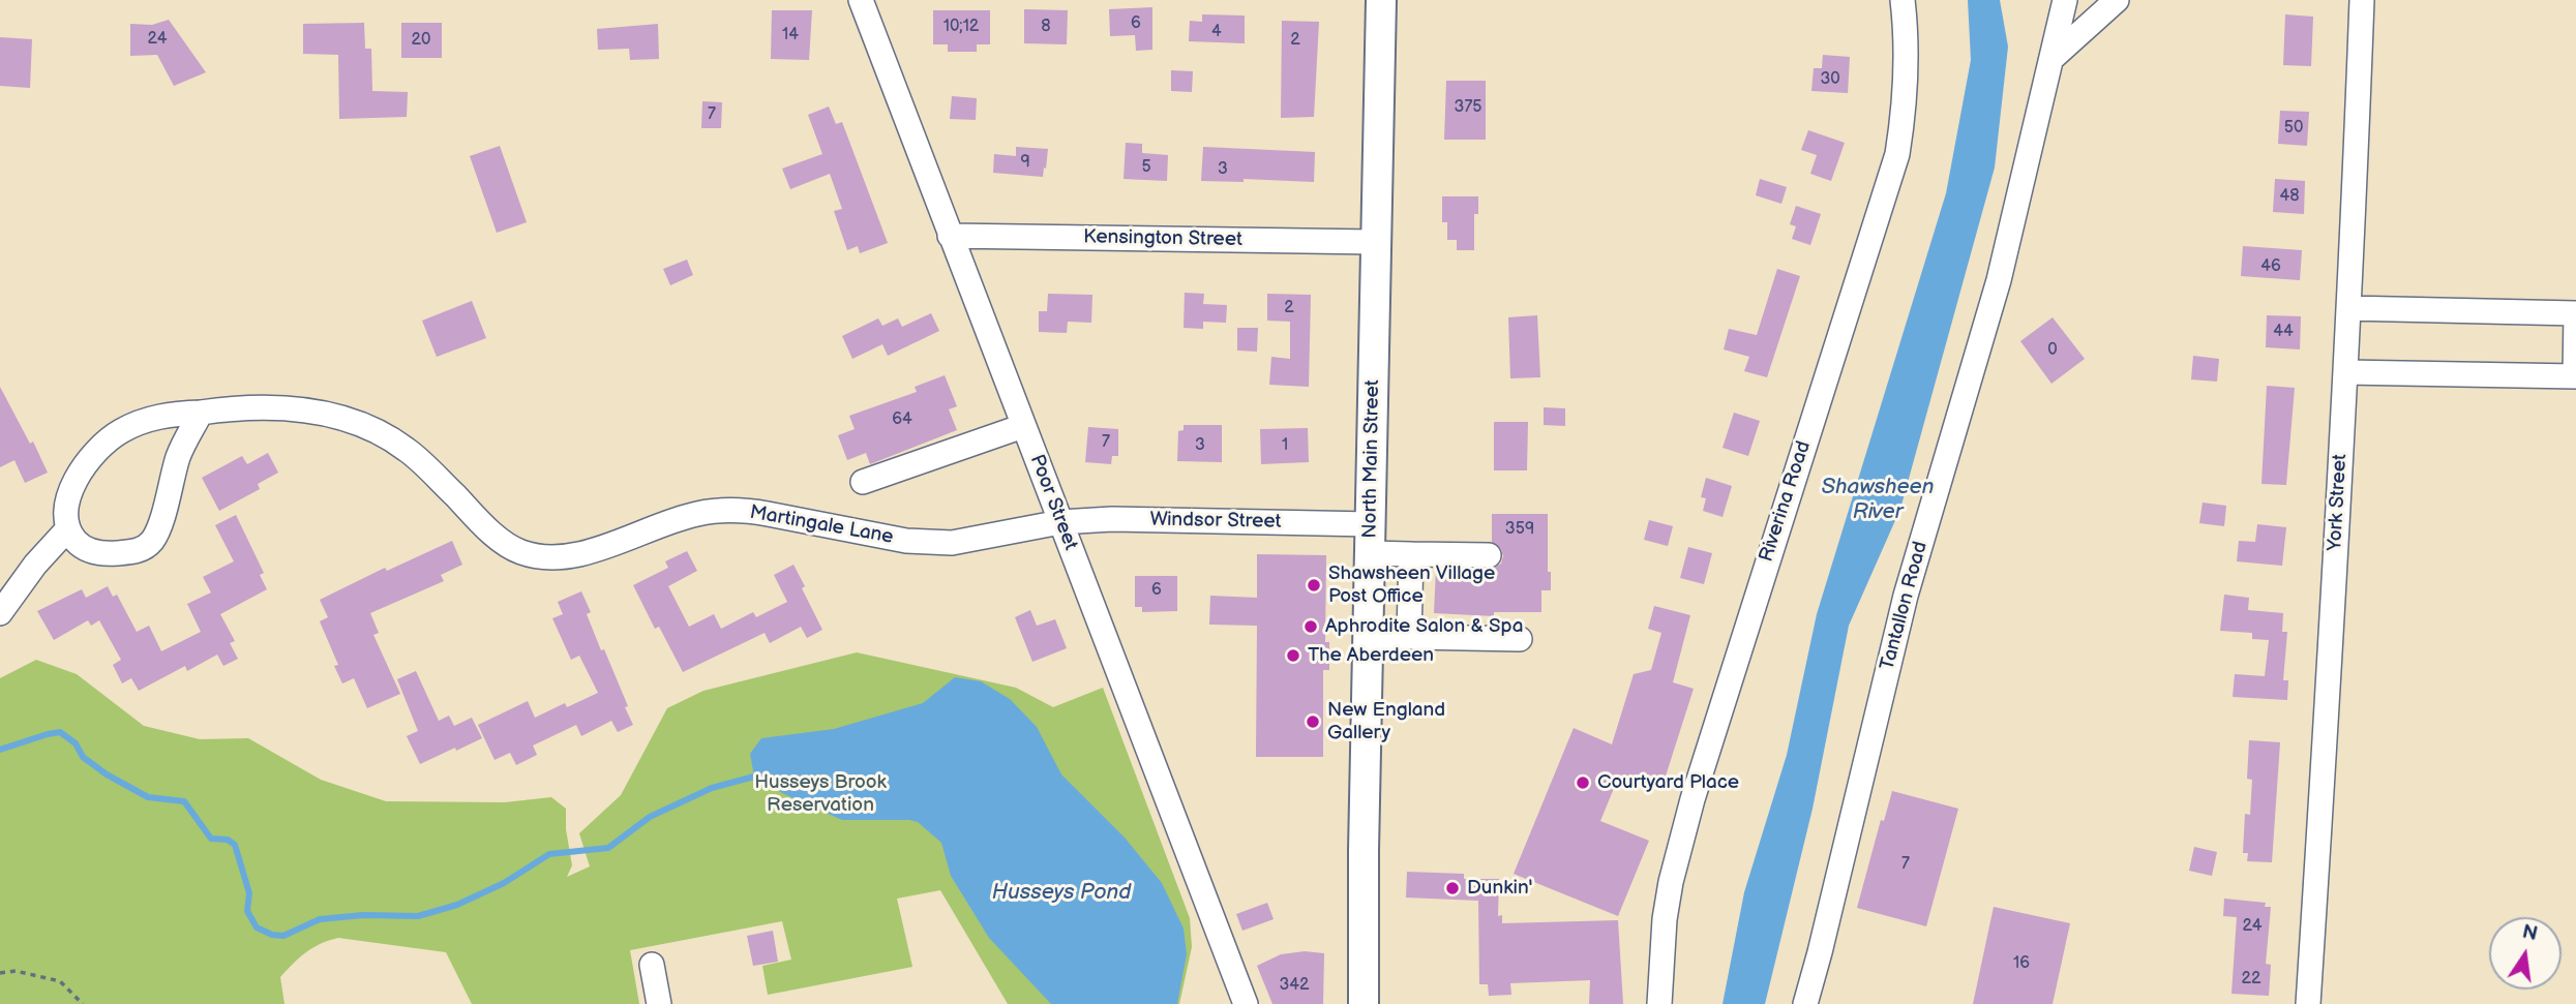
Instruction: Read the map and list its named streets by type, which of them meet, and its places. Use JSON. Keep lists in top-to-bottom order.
{
  "streets": {
    "main road": ["North Main Street"],
    "street": [
      "Kensington Street",
      "Riverina Road",
      "Poor Street",
      "York Street",
      "Windsor Street",
      "Martingale Lane",
      "Tantallon Road"
    ]
  },
  "crossings": [
    ["Kensington Street", "North Main Street"],
    ["Kensington Street", "Poor Street"],
    ["North Main Street", "Windsor Street"],
    ["Poor Street", "Windsor Street"],
    ["Poor Street", "Martingale Lane"],
    ["Windsor Street", "Martingale Lane"]
  ],
  "water": ["Shawsheen River", "Husseys Pond"],
  "parks": ["Husseys Brook Reservation"],
  "places": [
    "Shawsheen Village Post Office",
    "Aphrodite Salon & Spa",
    "The Aberdeen",
    "New England Gallery",
    "Courtyard Place",
    "Dunkin'"
  ],
  "house_numbers": [
    "6",
    "10;12",
    "8",
    "4",
    "14",
    "24",
    "20",
    "2",
    "30",
    "375",
    "7",
    "50",
    "9",
    "5",
    "3",
    "48",
    "46",
    "2",
    "44",
    "0",
    "64",
    "7",
    "3",
    "1",
    "359",
    "6",
    "7",
    "24",
    "16",
    "22",
    "342"
  ],
  "north": "top"
}
